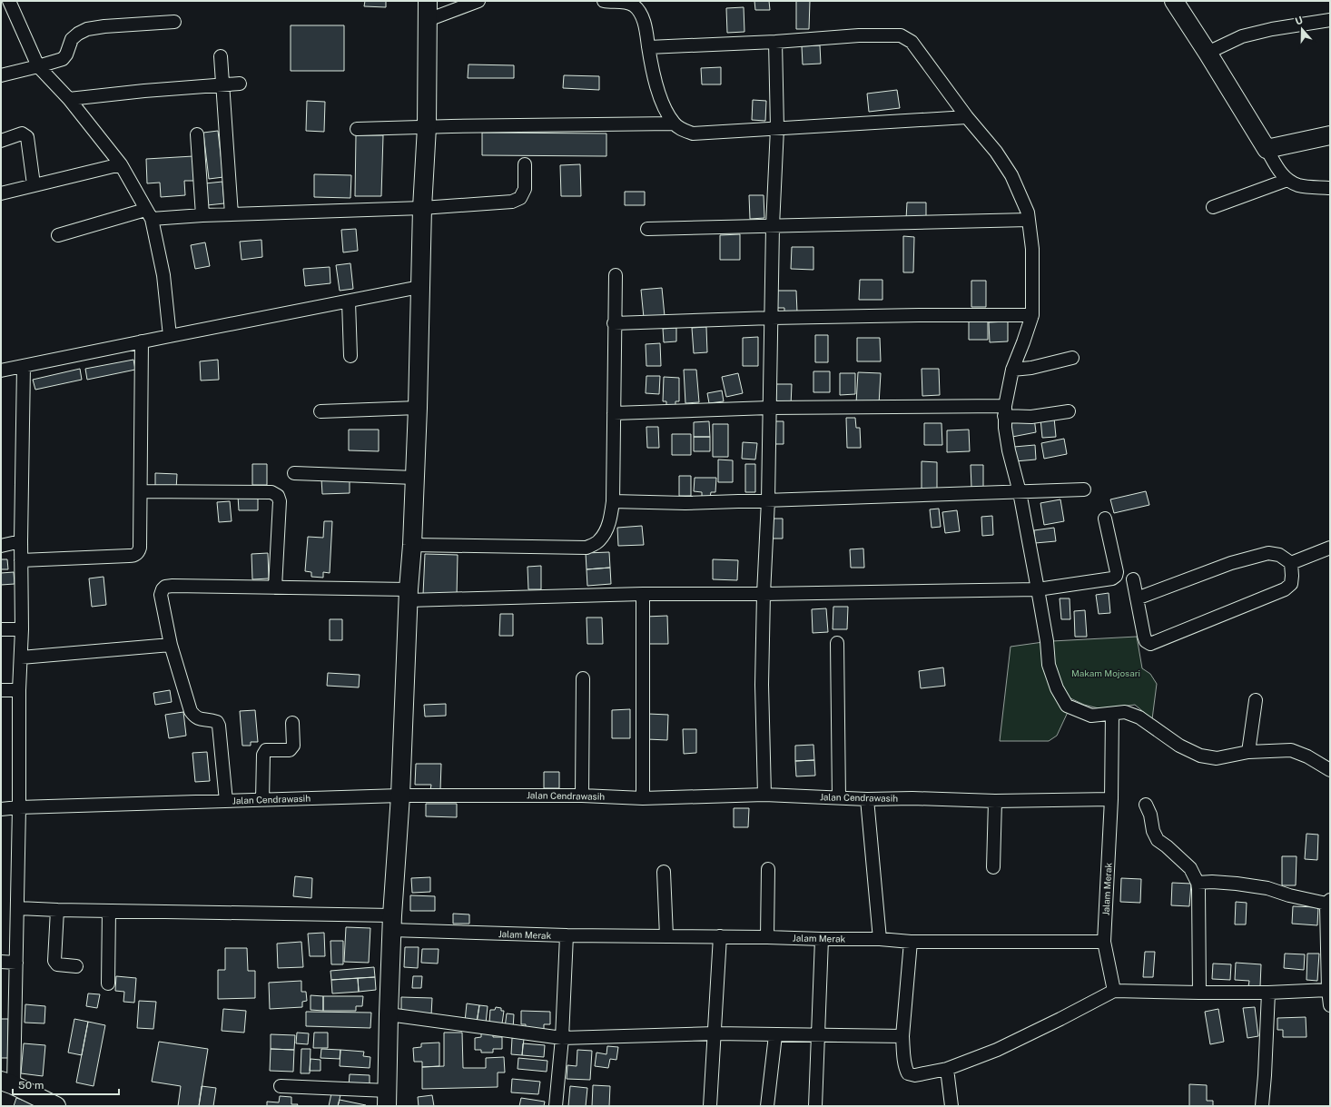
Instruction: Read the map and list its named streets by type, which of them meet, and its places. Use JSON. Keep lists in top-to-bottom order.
{
  "streets": {
    "street": ["Jalan Cendrawasih", "Jalam Merak"]
  },
  "crossings": [
    ["Jalan Cendrawasih", "Jalam Merak"]
  ],
  "parks": ["Makam Mojosari"],
  "scale_bar": "50 m",
  "north": "top"
}
